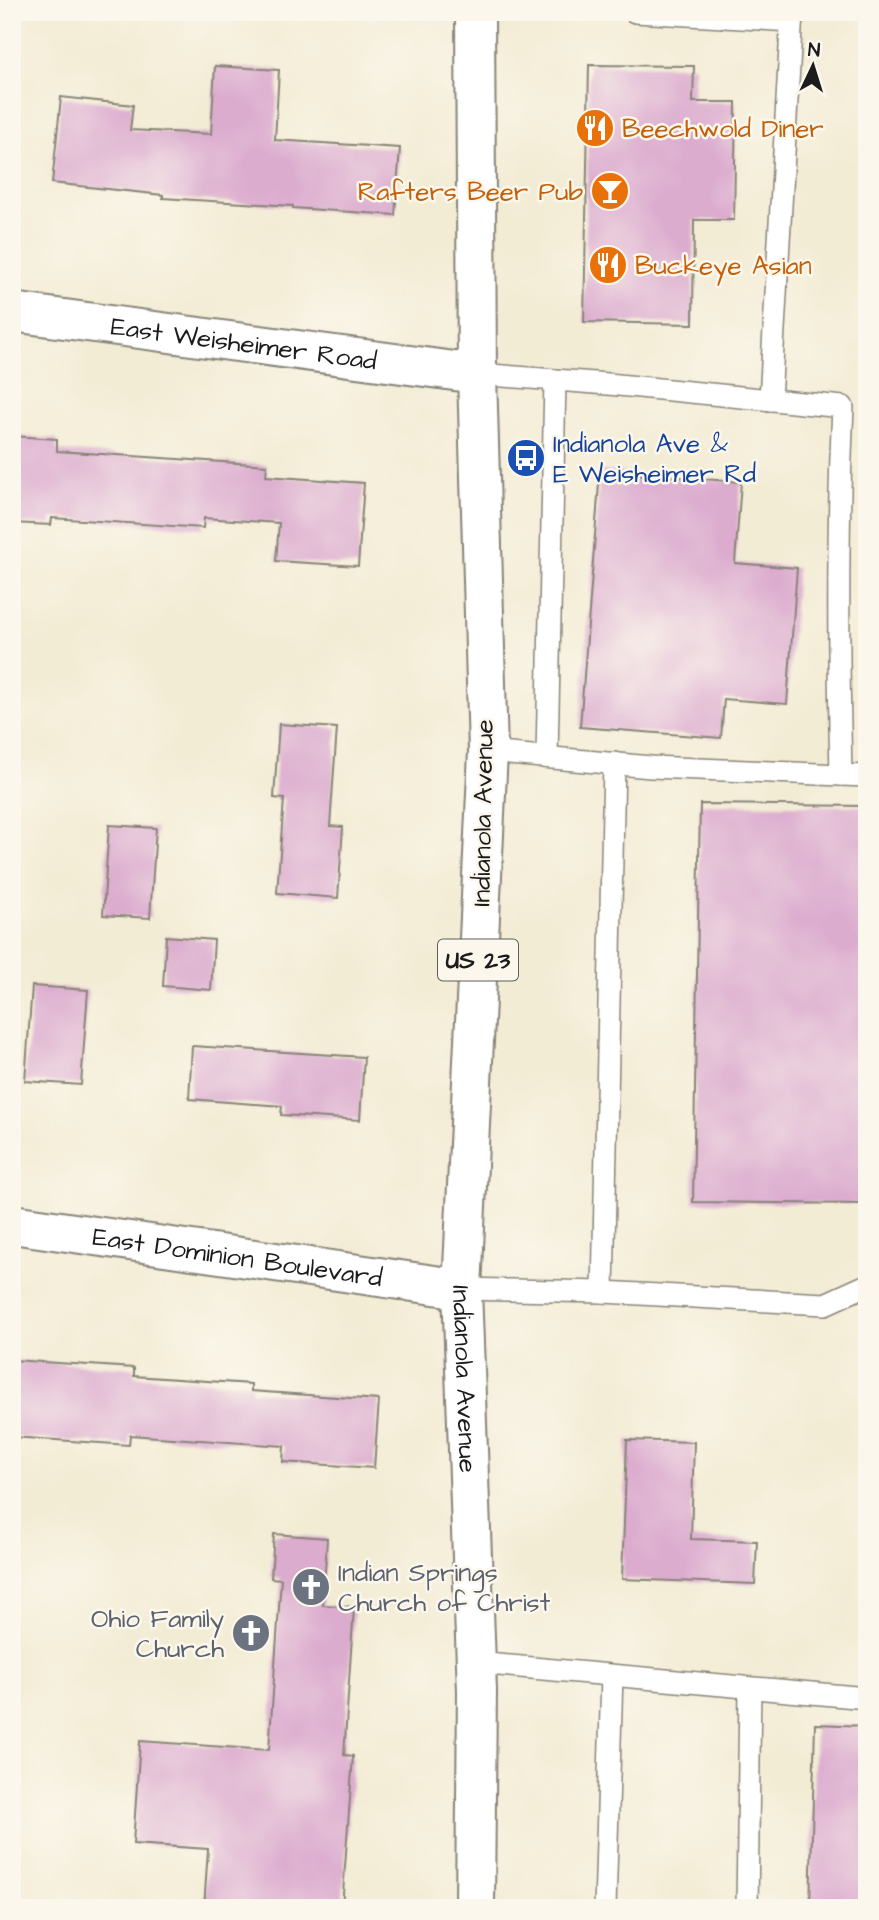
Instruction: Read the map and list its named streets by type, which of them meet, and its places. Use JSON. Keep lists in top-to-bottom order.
{
  "streets": {
    "main road": [
      "East Weisheimer Road",
      "Indianola Avenue",
      "US 23",
      "East Dominion Boulevard"
    ]
  },
  "crossings": [
    ["East Weisheimer Road", "Indianola Avenue"],
    ["Indianola Avenue", "East Dominion Boulevard"]
  ],
  "places": {
    "restaurant": ["Beechwold Diner", "Buckeye Asian"],
    "bar": ["Rafters Beer Pub"],
    "bus stop": ["Indianola Ave & E Weisheimer Rd"],
    "church": ["Indian Springs Church of Christ", "Ohio Family Church"]
  },
  "north": "top"
}
